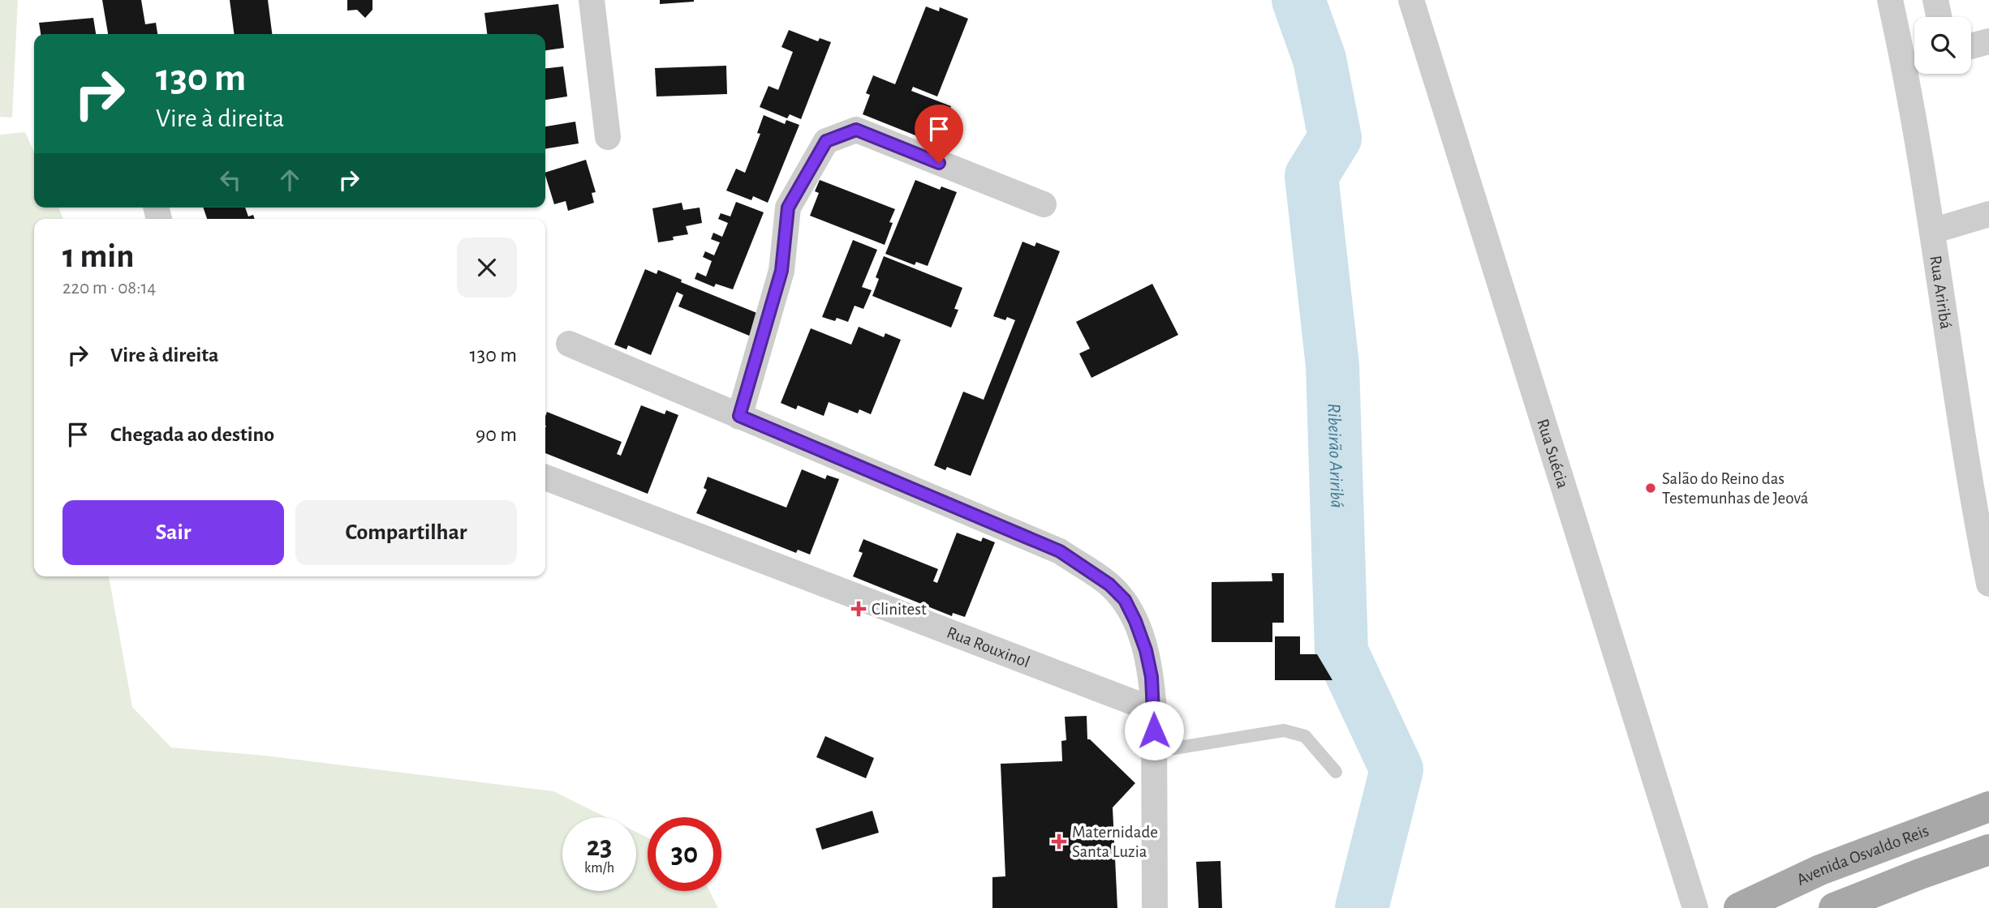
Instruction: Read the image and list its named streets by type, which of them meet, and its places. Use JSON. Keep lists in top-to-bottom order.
{
  "streets": {
    "main road": ["Avenida Osvaldo Reis"],
    "street": ["Rua Ariribá", "Rua Suécia", "Rua Rouxinol"]
  },
  "water": ["Ribeirão Ariribá"],
  "places": {
    "other": ["Salão do Reino das Testemunhas de Jeová"],
    "health": ["Clinitest", "Maternidade Santa Luzia"]
  },
  "page": {
    "turn": ["130 m", "Vire à direita"],
    "heading": ["1 min", "220 m · 08:14"],
    "list": [
      {
        "name": "Vire à direita",
        "value": "130 m"
      },
      {
        "name": "Chegada ao destino",
        "value": "90 m"
      }
    ],
    "buttons": ["Sair", "Compartilhar"],
    "speed": "23 km/h",
    "limit": "30"
  }
}
